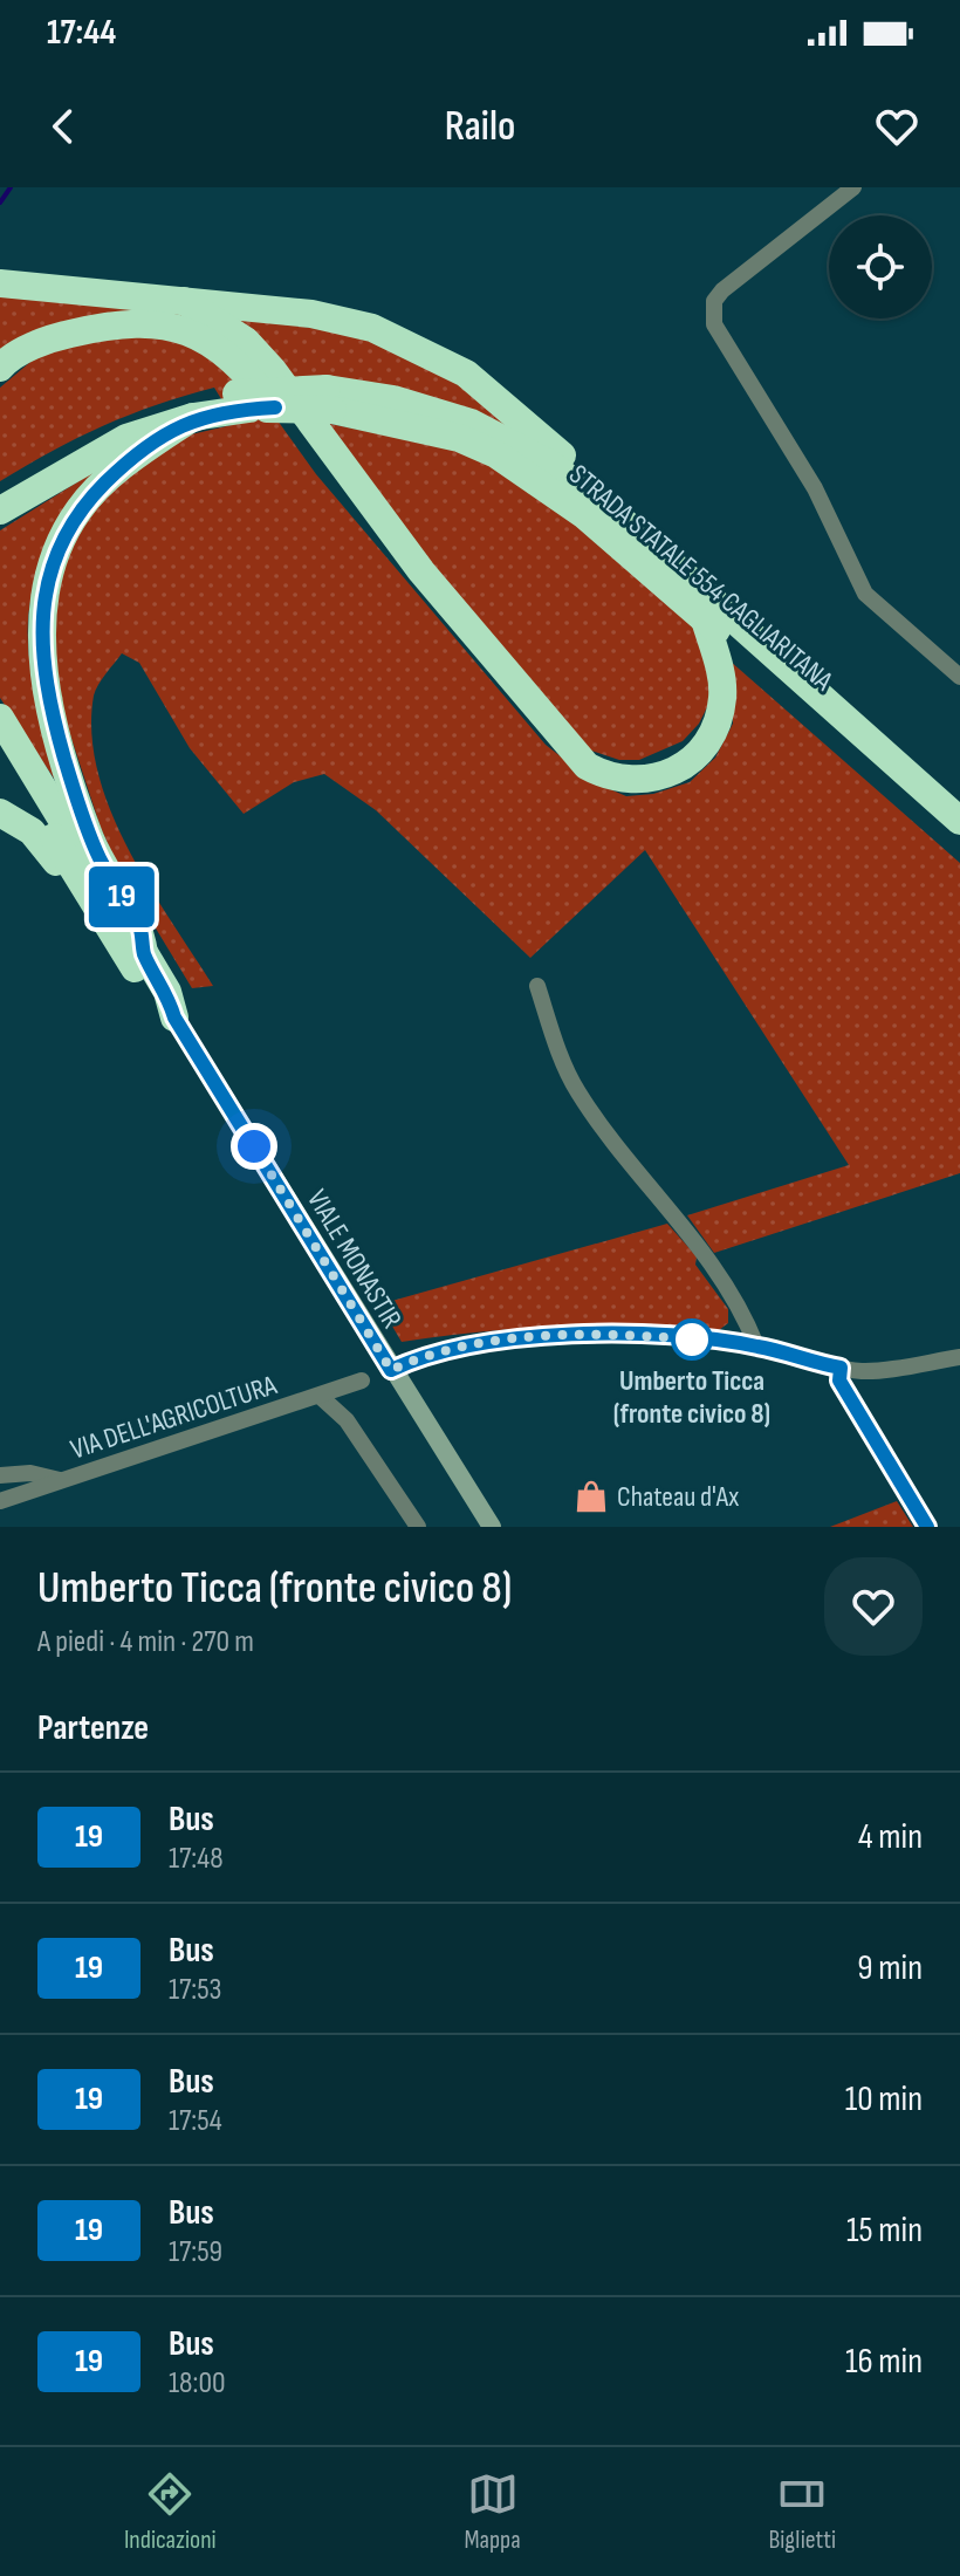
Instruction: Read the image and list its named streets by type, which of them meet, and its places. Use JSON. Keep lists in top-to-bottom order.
{
  "streets": {
    "highway": ["STRADA STATALE 554 CAGLIARITANA"],
    "main road": ["VIALE MONASTIR"],
    "street": ["VIA DELL'AGRICOLTURA"]
  },
  "places": {
    "other": ["Umberto Ticca (fronte civico 8)"],
    "shop": ["Chateau d'Ax"]
  },
  "lines": ["bus line 19"],
  "page": {
    "status": "17:44",
    "header": "Railo",
    "on_map": "19",
    "heading": [
      ["Umberto Ticca (fronte civico 8)", "A piedi · 4 min · 270 m"],
      "Partenze"
    ],
    "list": [
      {
        "mark": "19",
        "name": "Bus",
        "note": "17:48",
        "value": "4 min"
      },
      {
        "mark": "19",
        "name": "Bus",
        "note": "17:53",
        "value": "9 min"
      },
      {
        "mark": "19",
        "name": "Bus",
        "note": "17:54",
        "value": "10 min"
      },
      {
        "mark": "19",
        "name": "Bus",
        "note": "17:59",
        "value": "15 min"
      },
      {
        "mark": "19",
        "name": "Bus",
        "note": "18:00",
        "value": "16 min"
      }
    ],
    "tabs": ["Indicazioni", "Mappa", "Biglietti"]
  }
}
